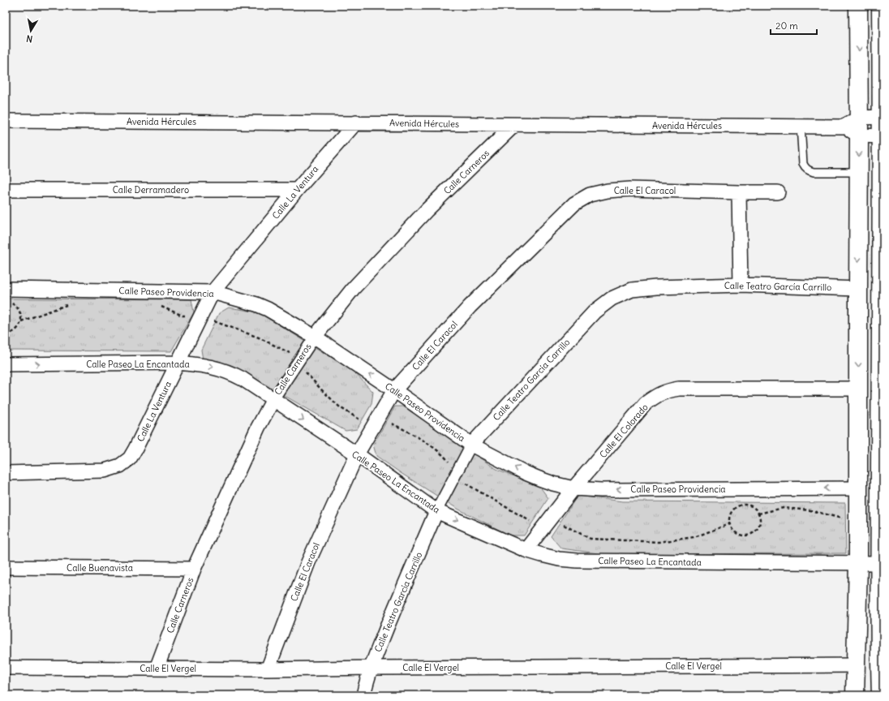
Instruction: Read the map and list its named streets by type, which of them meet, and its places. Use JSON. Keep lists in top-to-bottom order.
{
  "streets": {
    "street": [
      "Avenida Hércules",
      "Calle Carneros",
      "Calle Derramadero",
      "Calle El Caracol",
      "Calle La Ventura",
      "Calle Teatro García Carrillo",
      "Calle Paseo Providencia",
      "Calle Paseo La Encantada",
      "Calle El Colorado",
      "Calle Buenavista",
      "Calle El Vergel"
    ]
  },
  "crossings": [
    ["Avenida Hércules", "Calle Carneros"],
    ["Avenida Hércules", "Calle La Ventura"],
    ["Calle Carneros", "Calle Paseo Providencia"],
    ["Calle Carneros", "Calle Paseo La Encantada"],
    ["Calle Carneros", "Calle Buenavista"],
    ["Calle Carneros", "Calle El Vergel"],
    ["Calle Derramadero", "Calle La Ventura"],
    ["Calle El Caracol", "Calle Paseo Providencia"],
    ["Calle El Caracol", "Calle Paseo La Encantada"],
    ["Calle El Caracol", "Calle El Vergel"],
    ["Calle La Ventura", "Calle Paseo Providencia"],
    ["Calle La Ventura", "Calle Paseo La Encantada"],
    ["Calle Teatro García Carrillo", "Calle Paseo Providencia"],
    ["Calle Teatro García Carrillo", "Calle Paseo La Encantada"],
    ["Calle Teatro García Carrillo", "Calle El Vergel"],
    ["Calle Paseo Providencia", "Calle El Colorado"],
    ["Calle Paseo La Encantada", "Calle El Colorado"]
  ],
  "one_way": ["Calle Paseo Providencia", "Calle Paseo La Encantada"],
  "scale_bar": "20 m",
  "north": "bottom"
}
